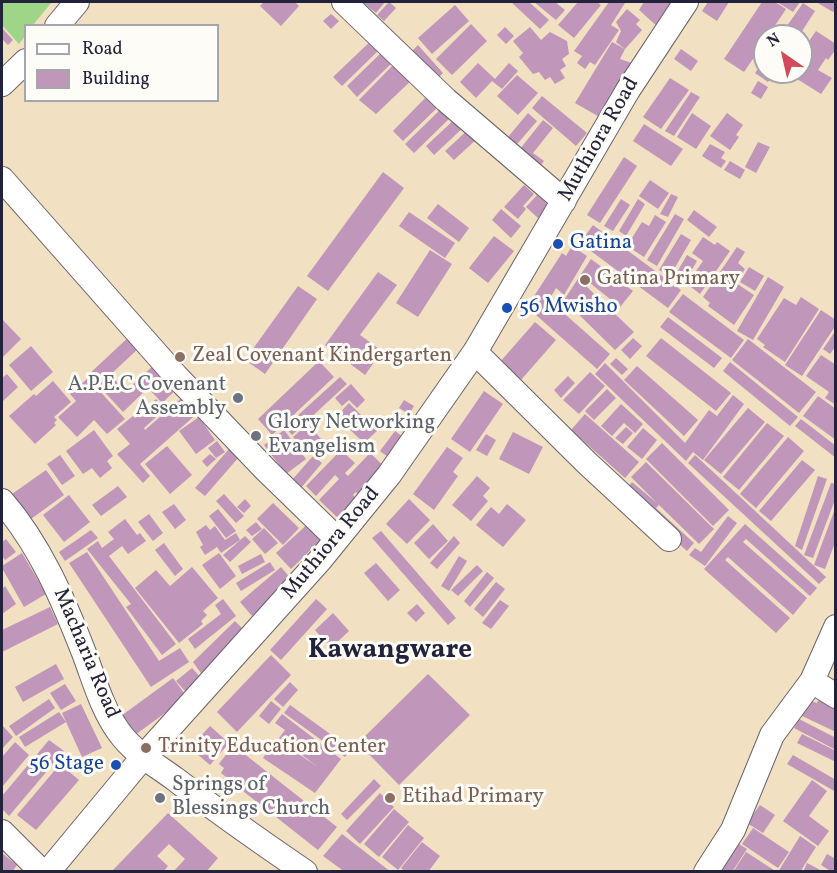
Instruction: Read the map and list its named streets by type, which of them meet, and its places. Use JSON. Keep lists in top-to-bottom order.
{
  "streets": {
    "street": ["Muthiora Road", "Macharia Road"]
  },
  "crossings": [
    ["Muthiora Road", "Macharia Road"]
  ],
  "districts": ["Kawangware"],
  "places": [
    "Gatina",
    "Gatina Primary",
    "56 Mwisho",
    "Zeal Covenant Kindergarten",
    "A.P.E.C Covenant Assembly",
    "Glory Networking Evangelism",
    "Trinity Education Center",
    "56 Stage",
    "Springs of Blessings Church",
    "Etihad Primary"
  ],
  "legend": ["Road", "Building"],
  "north": "top left"
}
